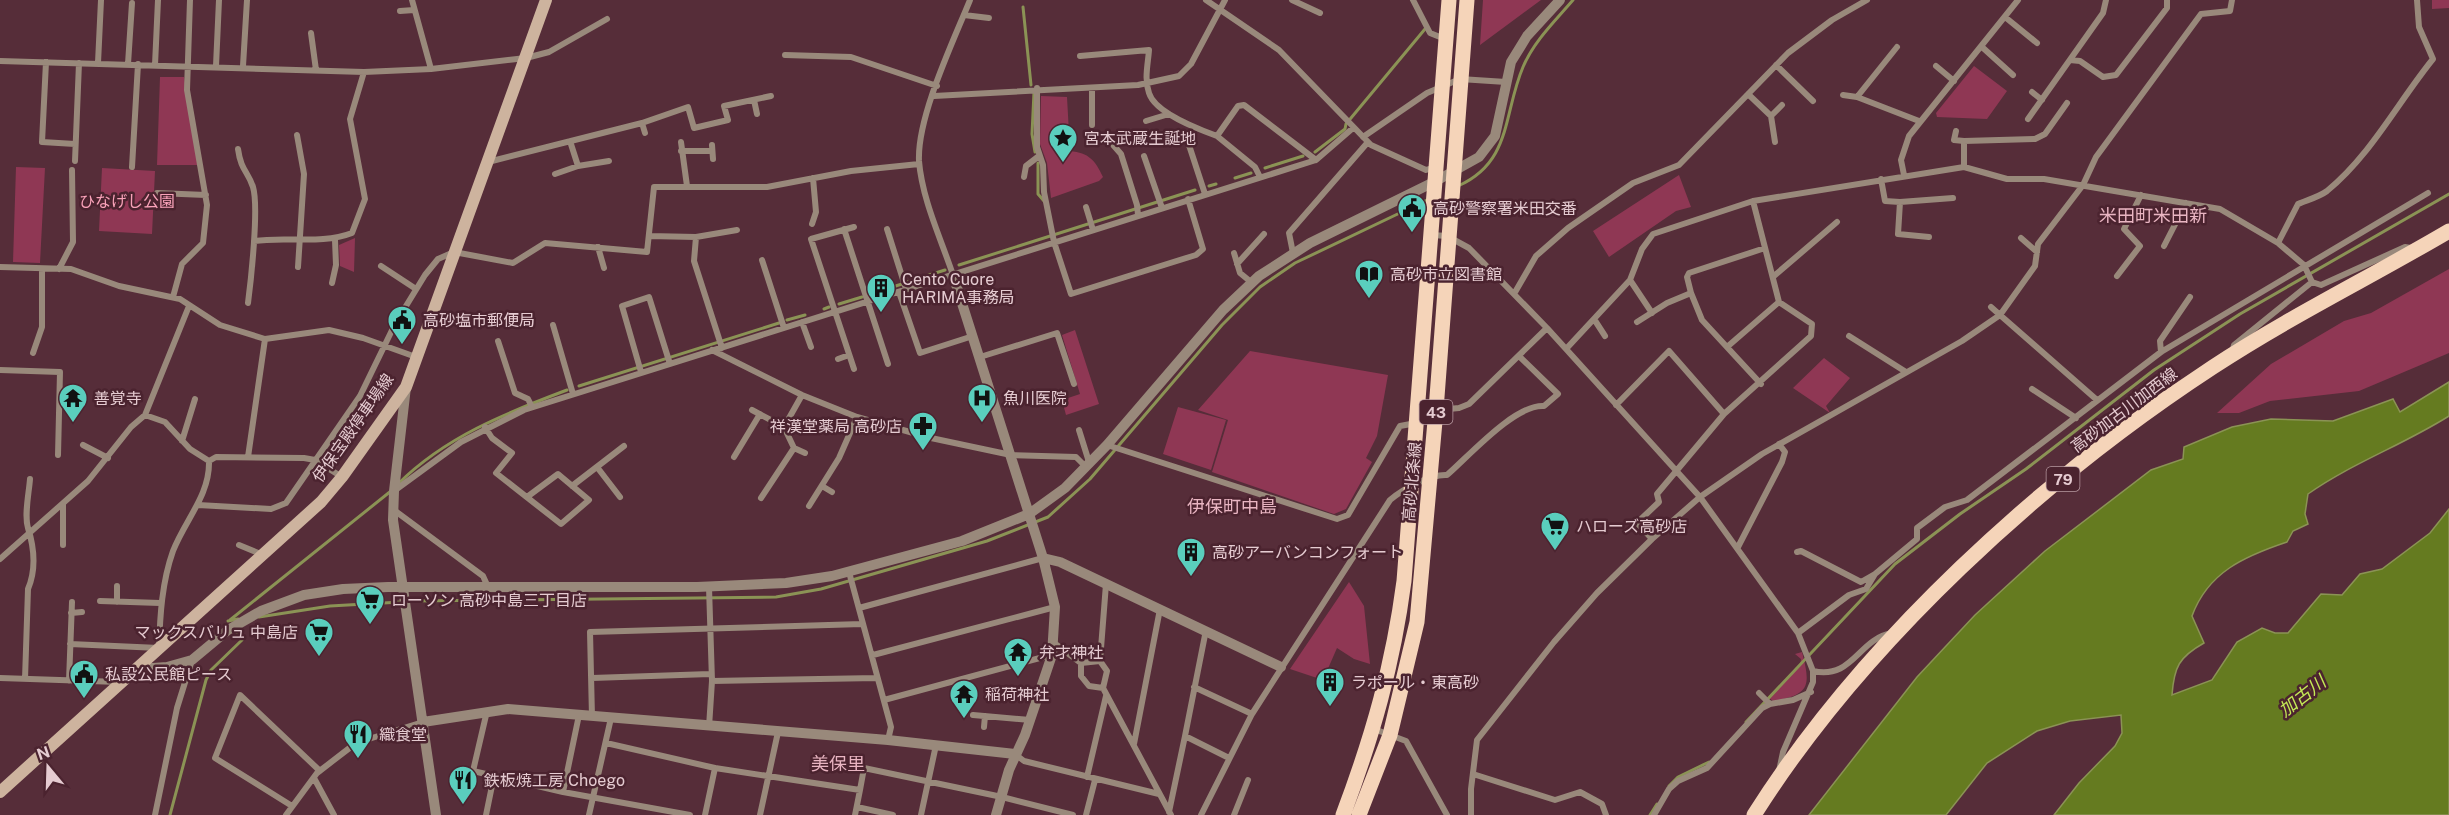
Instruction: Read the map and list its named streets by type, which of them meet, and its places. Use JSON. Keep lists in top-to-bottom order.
{
  "streets": {
    "main road": [
      "高砂加古川加西線",
      "43",
      "伊保宝殿停車場線",
      "79",
      "高砂北条線"
    ]
  },
  "districts": ["米田町米田新", "伊保町中島", "美保里"],
  "water": ["加古川"],
  "parks": ["ひなげし公園"],
  "places": {
    "place": ["宮本武蔵生誕地"],
    "public building": ["高砂警察署米田交番", "高砂塩市郵便局", "私設公民館ピース"],
    "library": ["高砂市立図書館"],
    "building": ["Cento Cuore HARIMA事務局", "高砂アーバンコンフォート", "ラポール・東高砂"],
    "temple": ["善覚寺", "弁才神社", "稲荷神社"],
    "hospital": ["魚川医院"],
    "pharmacy": ["祥漢堂薬局 高砂店"],
    "supermarket": ["ハローズ高砂店", "ローソン 高砂中島三丁目店", "マックスバリュ 中島店"],
    "restaurant": ["織食堂", "鉄板焼工房 Choego"]
  },
  "north": "top"
}
